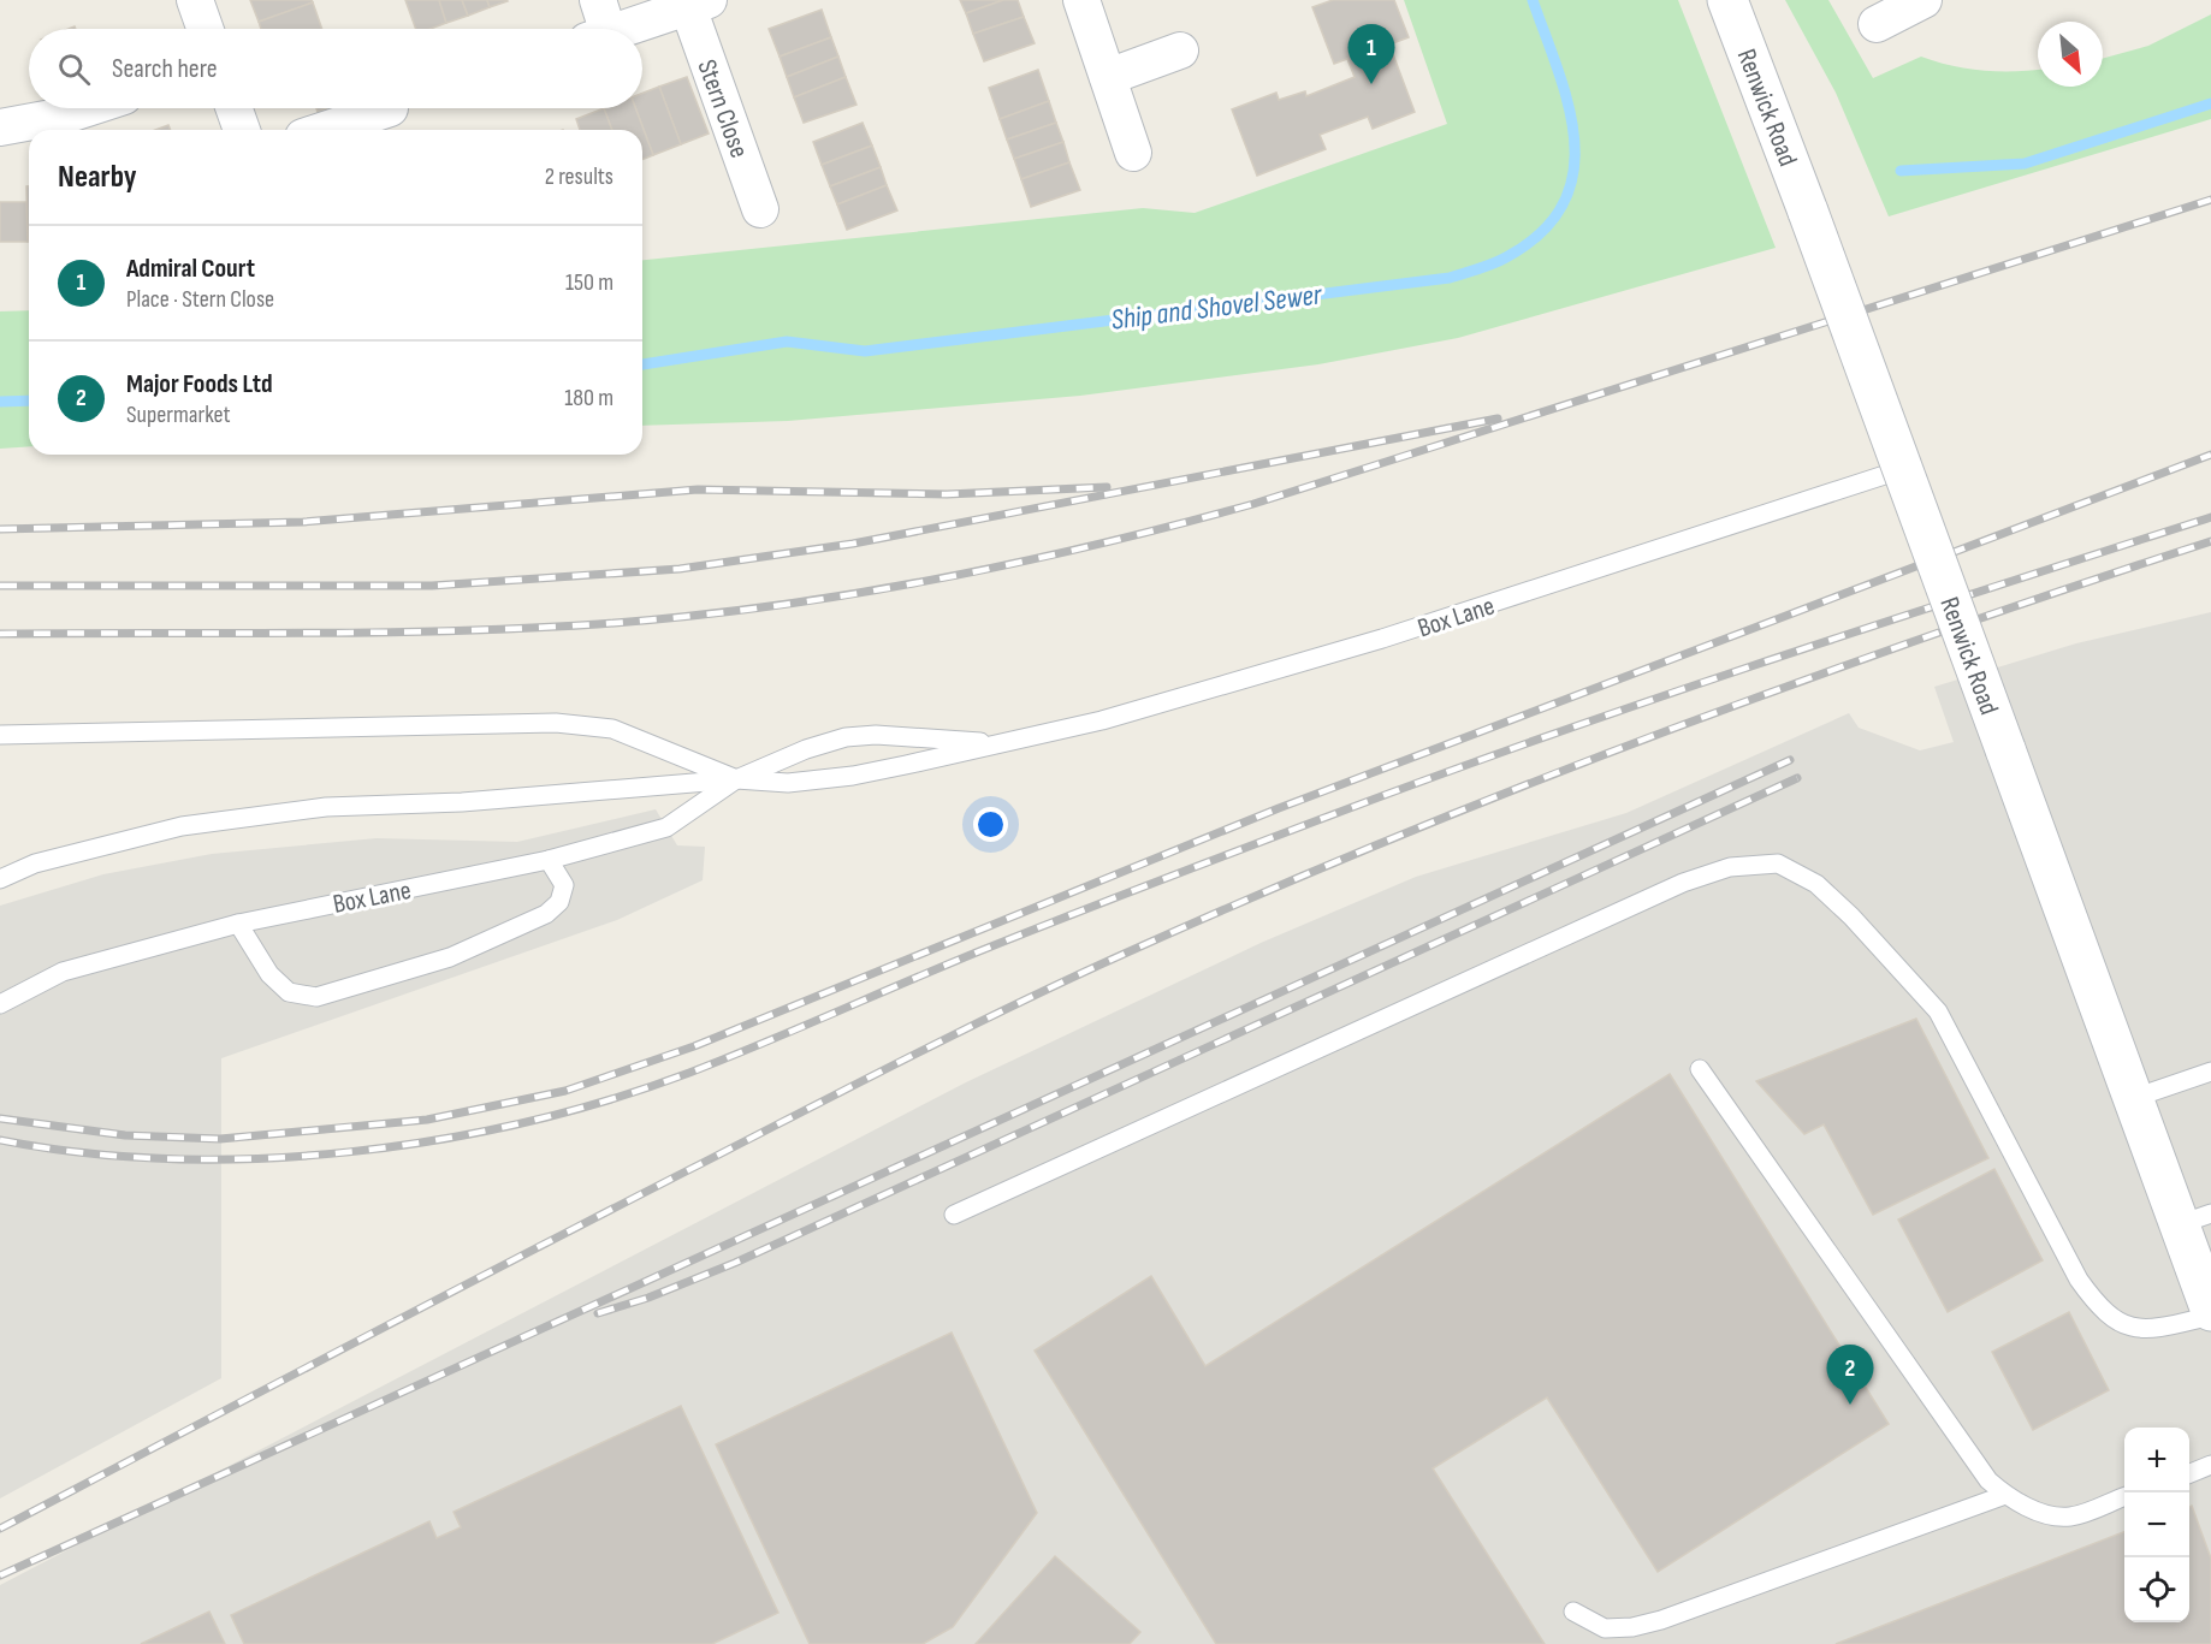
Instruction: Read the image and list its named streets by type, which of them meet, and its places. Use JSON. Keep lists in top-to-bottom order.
{
  "streets": {
    "street": ["Renwick Road", "Stern Close"],
    "lane": ["Box Lane"]
  },
  "crossings": [
    ["Renwick Road", "Box Lane"]
  ],
  "water": ["Ship and Shovel Sewer"],
  "north": "bottom right",
  "page": {
    "pins": ["1", "2"],
    "search": "Search here",
    "heading": ["Nearby", "2 results"],
    "list": [
      {
        "mark": "1",
        "name": "Admiral Court",
        "note": "Place · Stern Close",
        "value": "150 m"
      },
      {
        "mark": "2",
        "name": "Major Foods Ltd",
        "note": "Supermarket",
        "value": "180 m"
      }
    ],
    "map_buttons": ["+", "−"]
  }
}
